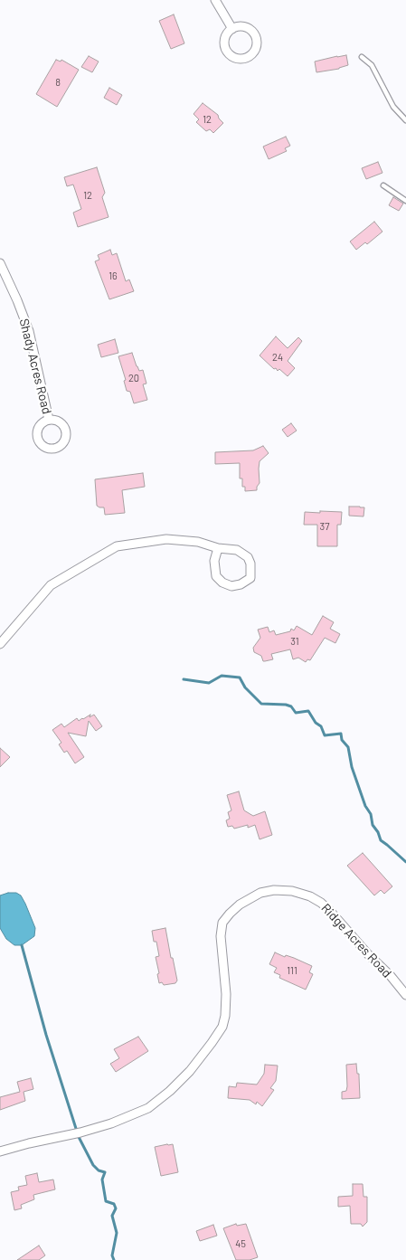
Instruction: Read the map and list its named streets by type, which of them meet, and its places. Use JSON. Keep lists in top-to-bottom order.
{
  "streets": {
    "street": ["Shady Acres Road", "Ridge Acres Road"]
  },
  "house_numbers": [
    "8",
    "12",
    "12",
    "16",
    "24",
    "20",
    "37",
    "31",
    "111",
    "45"
  ]
}
